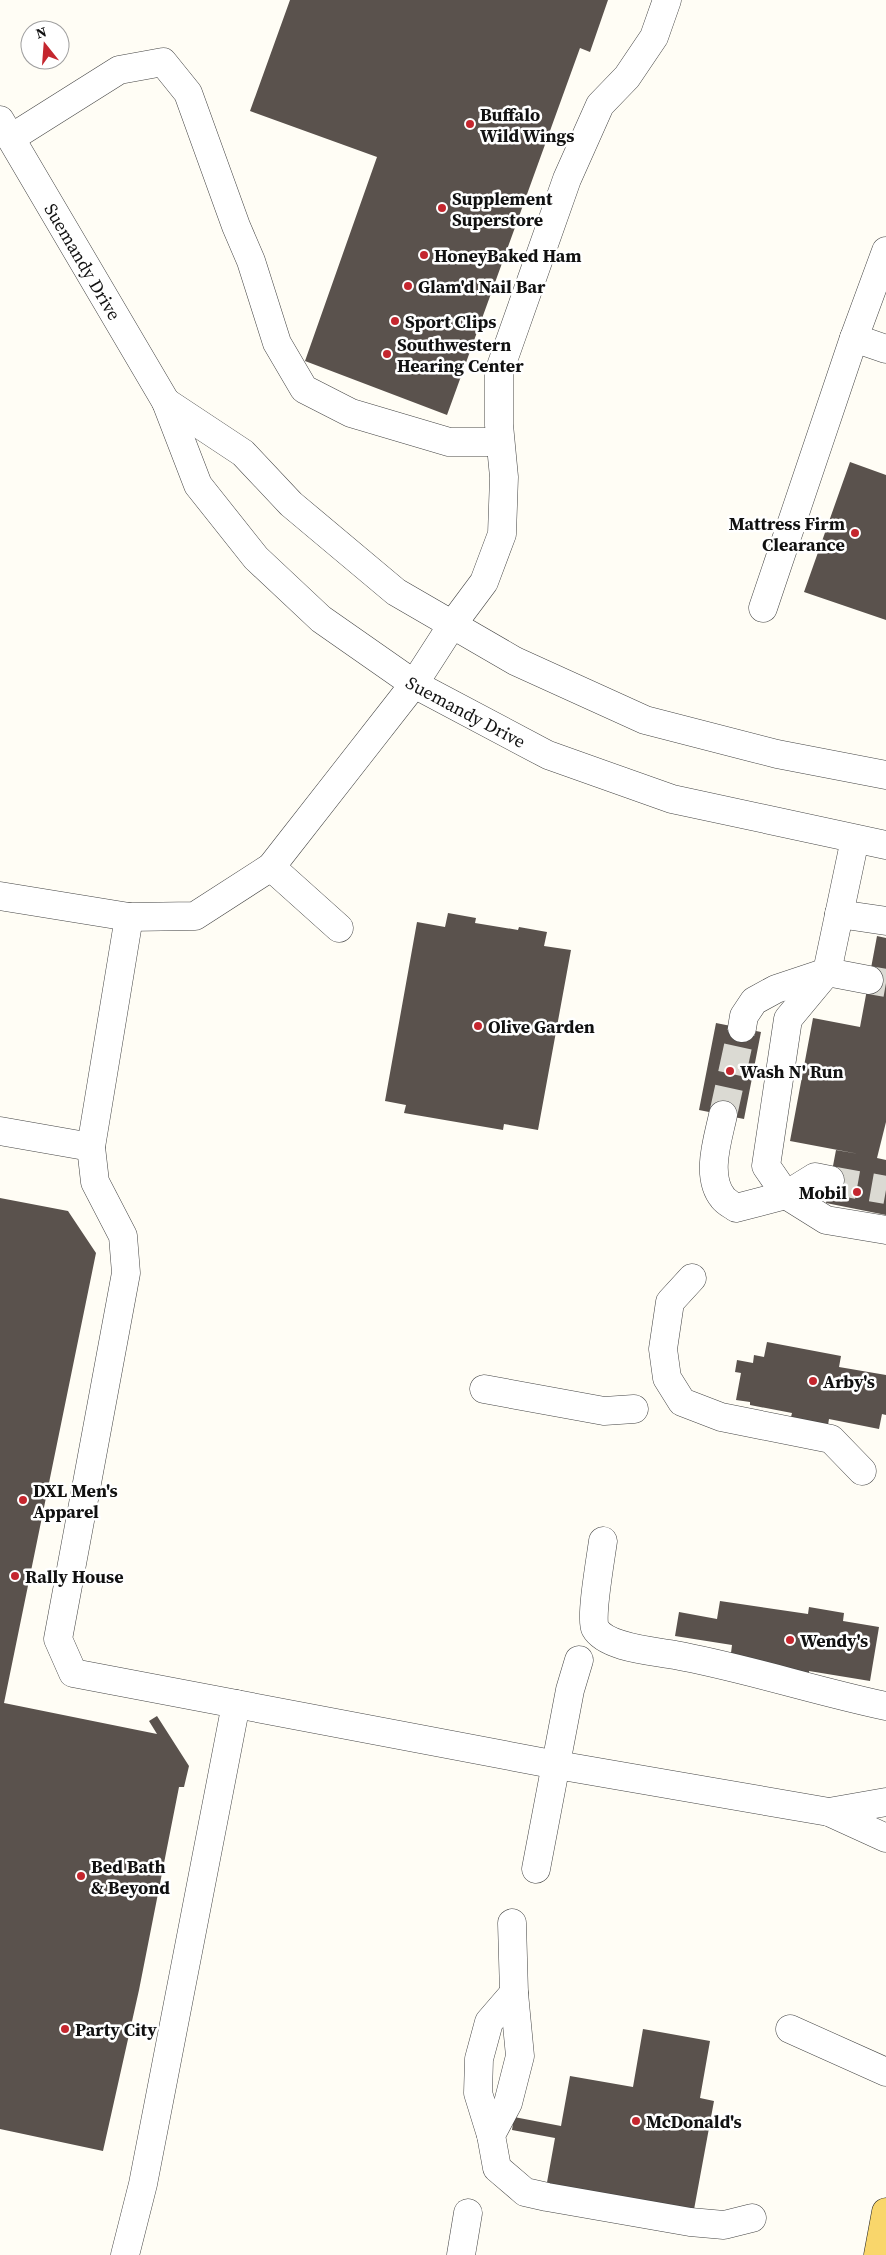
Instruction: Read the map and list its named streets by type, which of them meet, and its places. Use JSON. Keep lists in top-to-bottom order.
{
  "streets": {
    "street": ["Suemandy Drive"]
  },
  "places": [
    "Buffalo Wild Wings",
    "Supplement Superstore",
    "HoneyBaked Ham",
    "Glam'd Nail Bar",
    "Sport Clips",
    "Southwestern Hearing Center",
    "Mattress Firm Clearance",
    "Olive Garden",
    "Wash N' Run",
    "Mobil",
    "Arby's",
    "DXL Men's Apparel",
    "Rally House",
    "Wendy's",
    "Bed Bath & Beyond",
    "Party City",
    "McDonald's"
  ],
  "north": "top"
}
